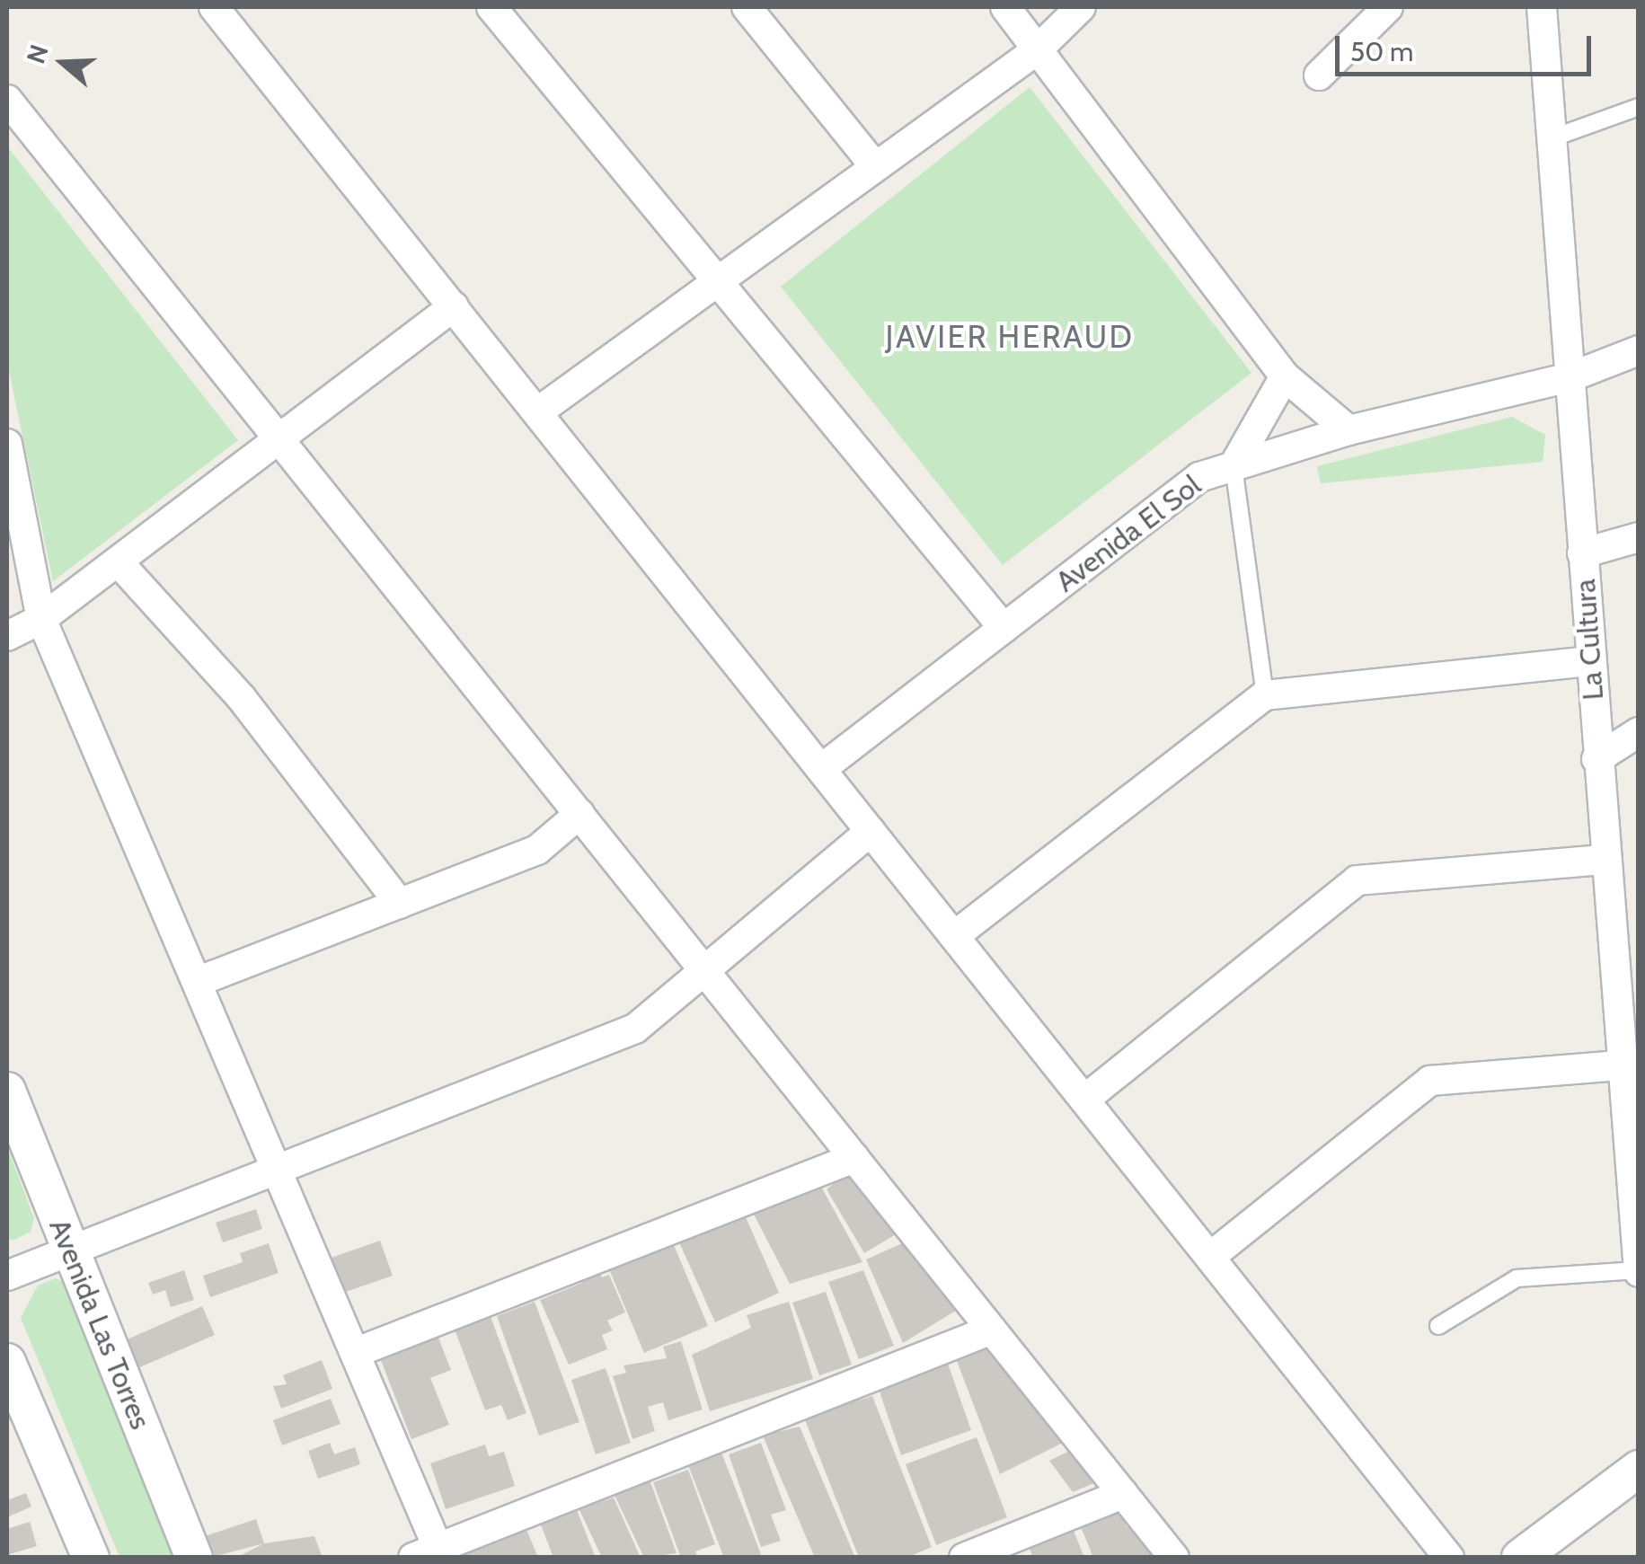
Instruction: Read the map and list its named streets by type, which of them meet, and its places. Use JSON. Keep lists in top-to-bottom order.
{
  "streets": {
    "street": ["Avenida El Sol", "La Cultura", "Avenida Las Torres"]
  },
  "crossings": [
    ["Avenida El Sol", "La Cultura"]
  ],
  "districts": ["JAVIER HERAUD"],
  "scale_bar": "50 m",
  "north": "left"
}
